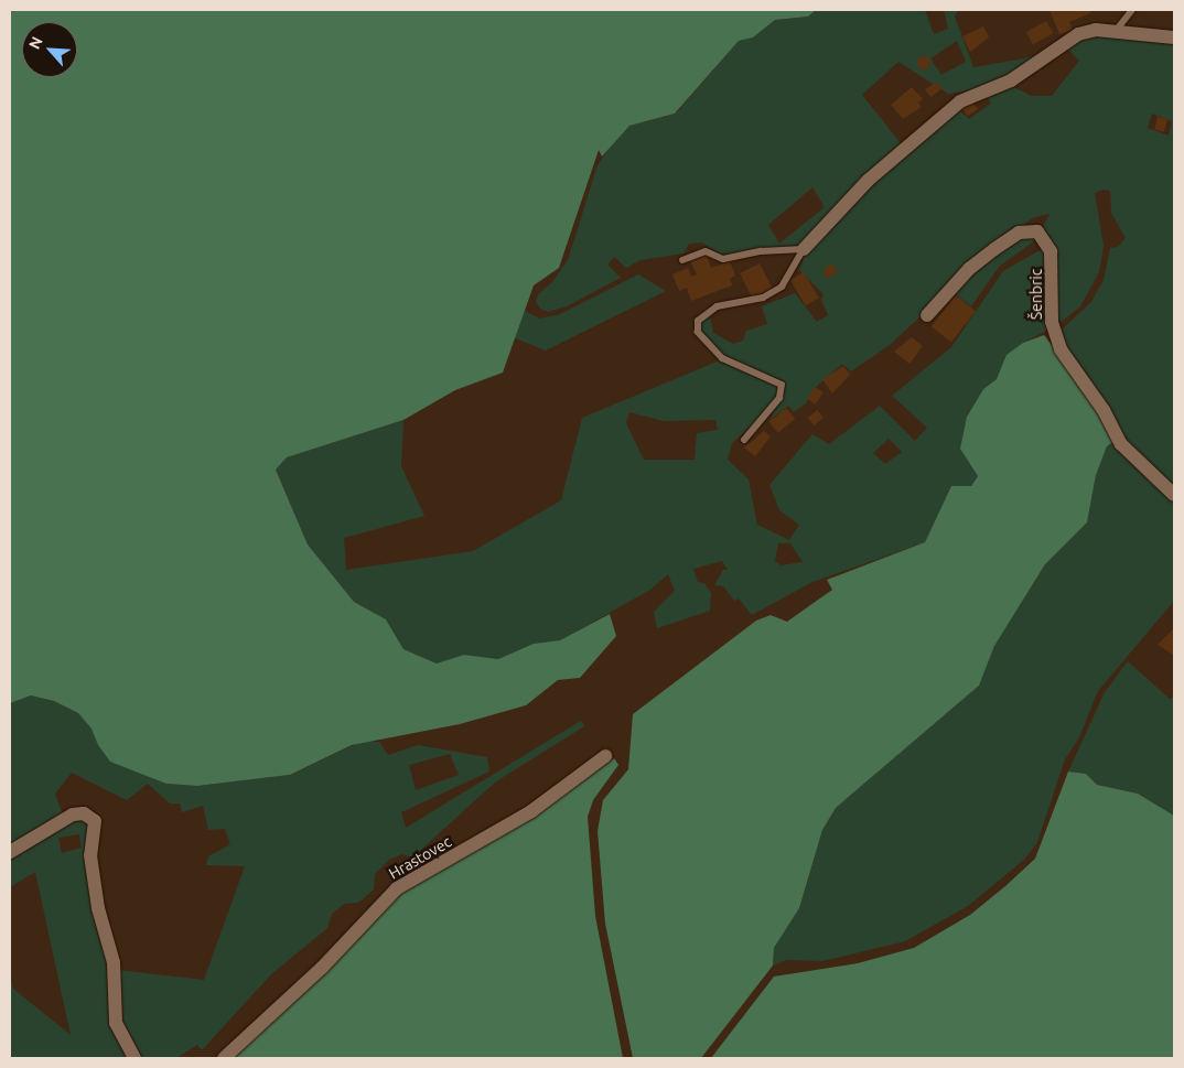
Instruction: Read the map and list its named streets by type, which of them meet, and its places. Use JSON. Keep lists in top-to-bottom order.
{
  "streets": {
    "street": ["Šenbric", "Hrastovec"]
  },
  "north": "top left"
}
